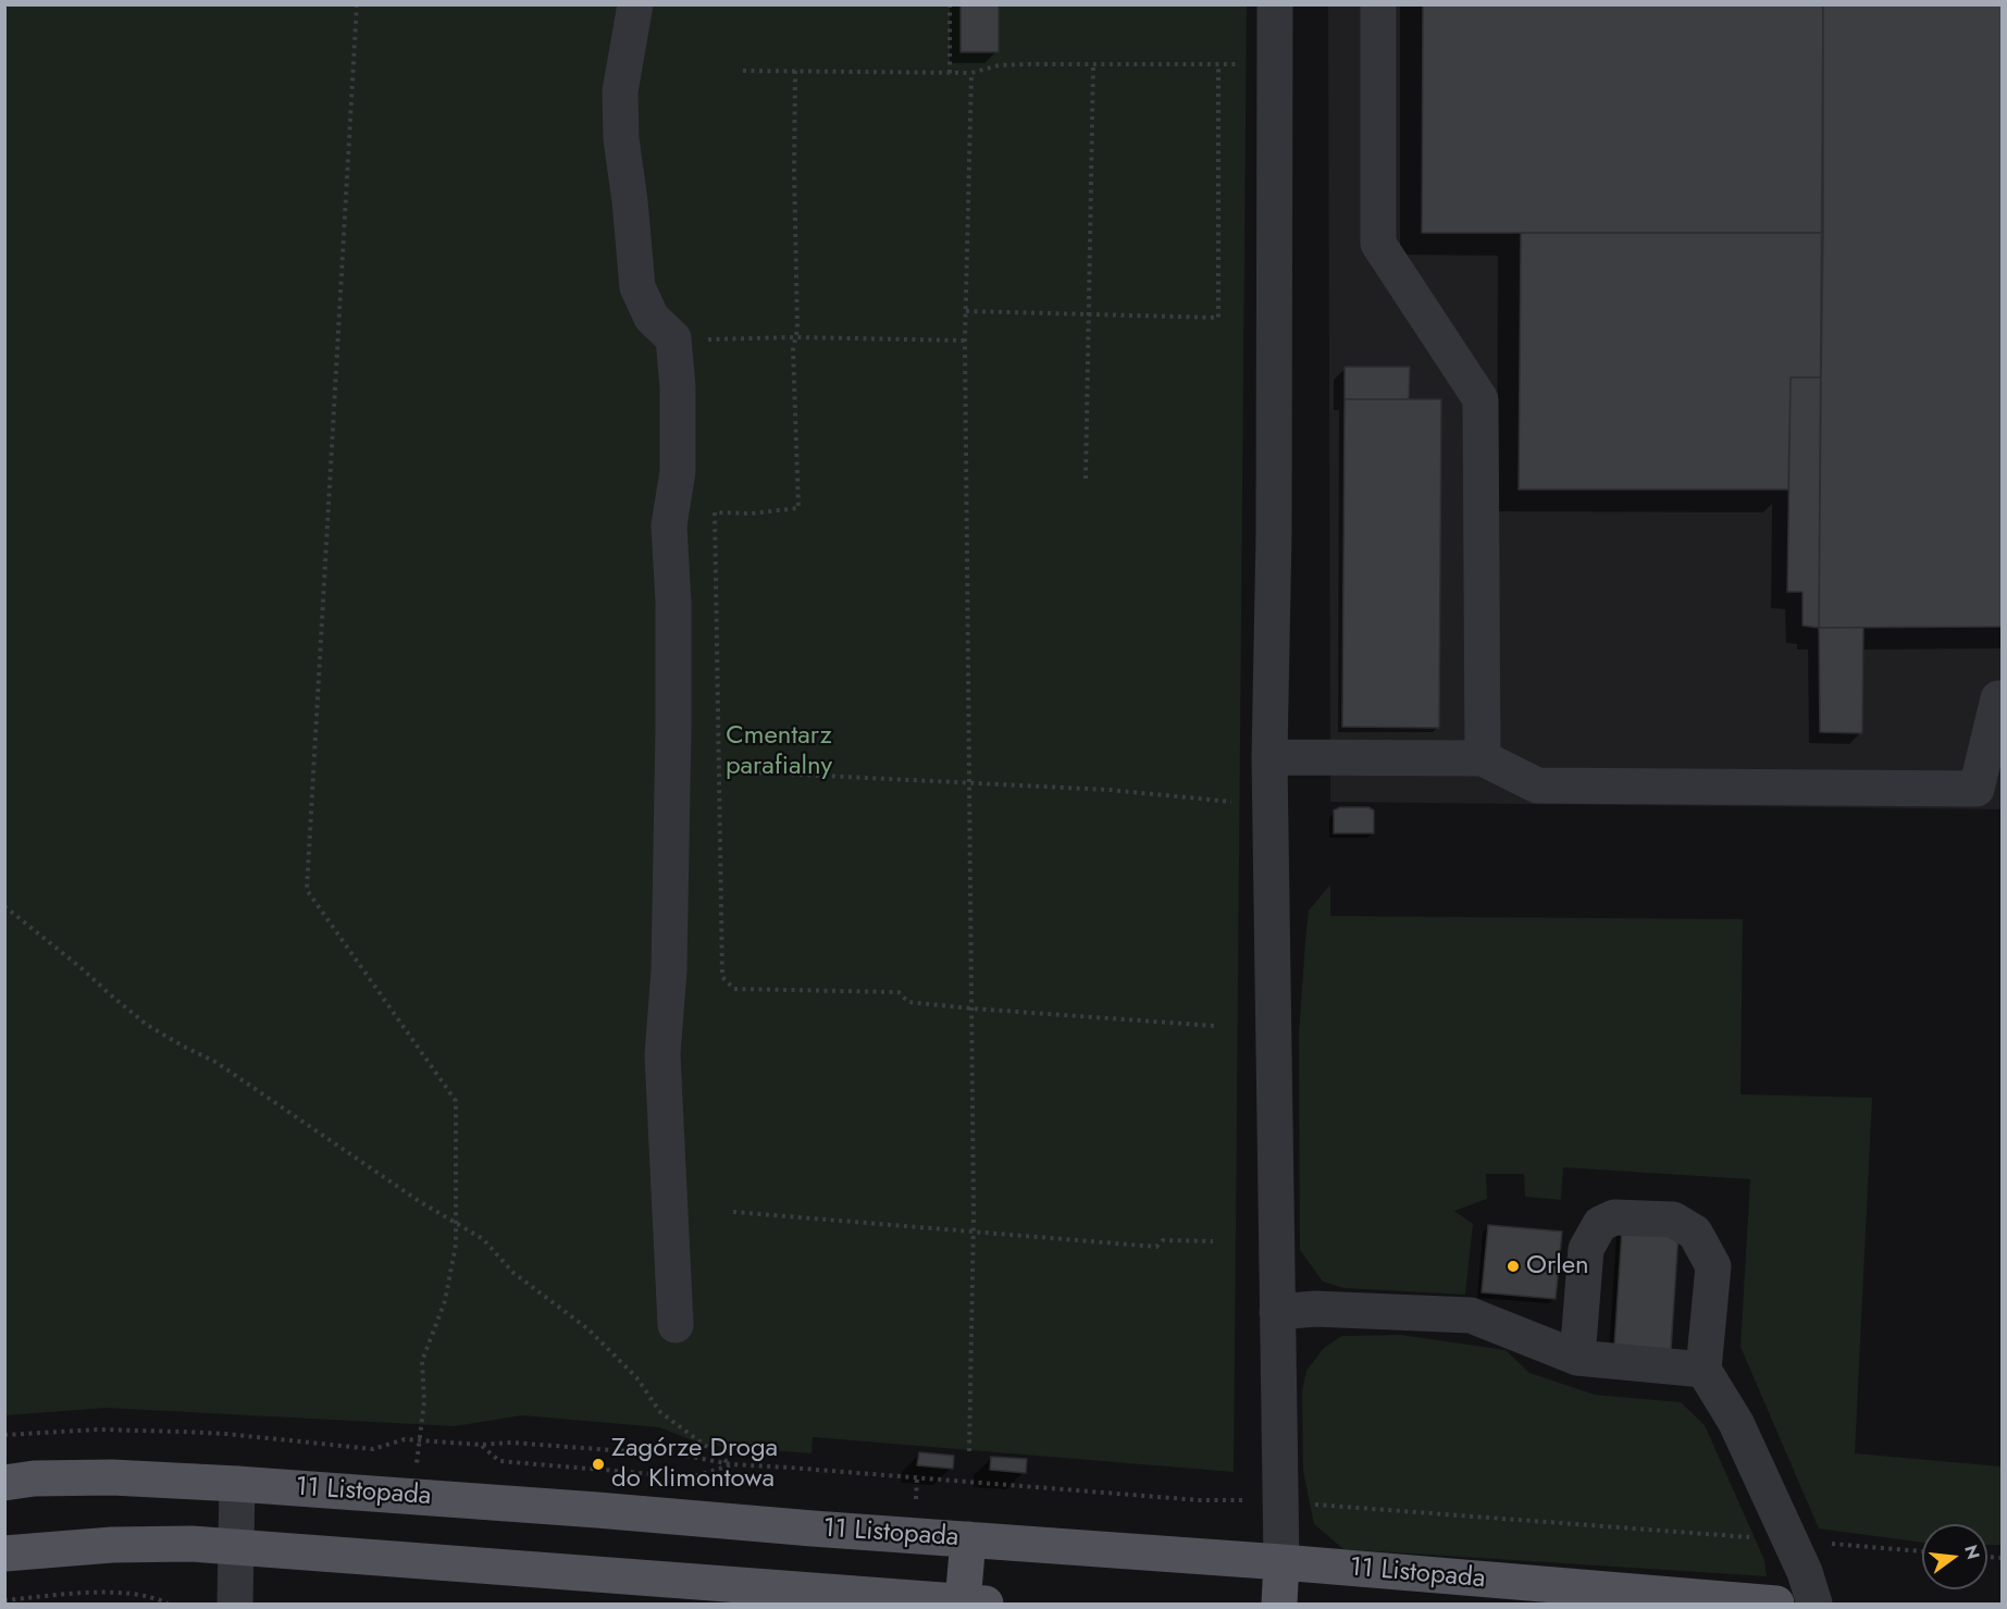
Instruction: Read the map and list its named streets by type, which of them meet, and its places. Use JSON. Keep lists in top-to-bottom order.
{
  "streets": {
    "main road": ["11 Listopada"]
  },
  "parks": ["Cmentarz parafialny"],
  "places": ["Orlen", "Zagórze Droga do Klimontowa"],
  "north": "right"
}
